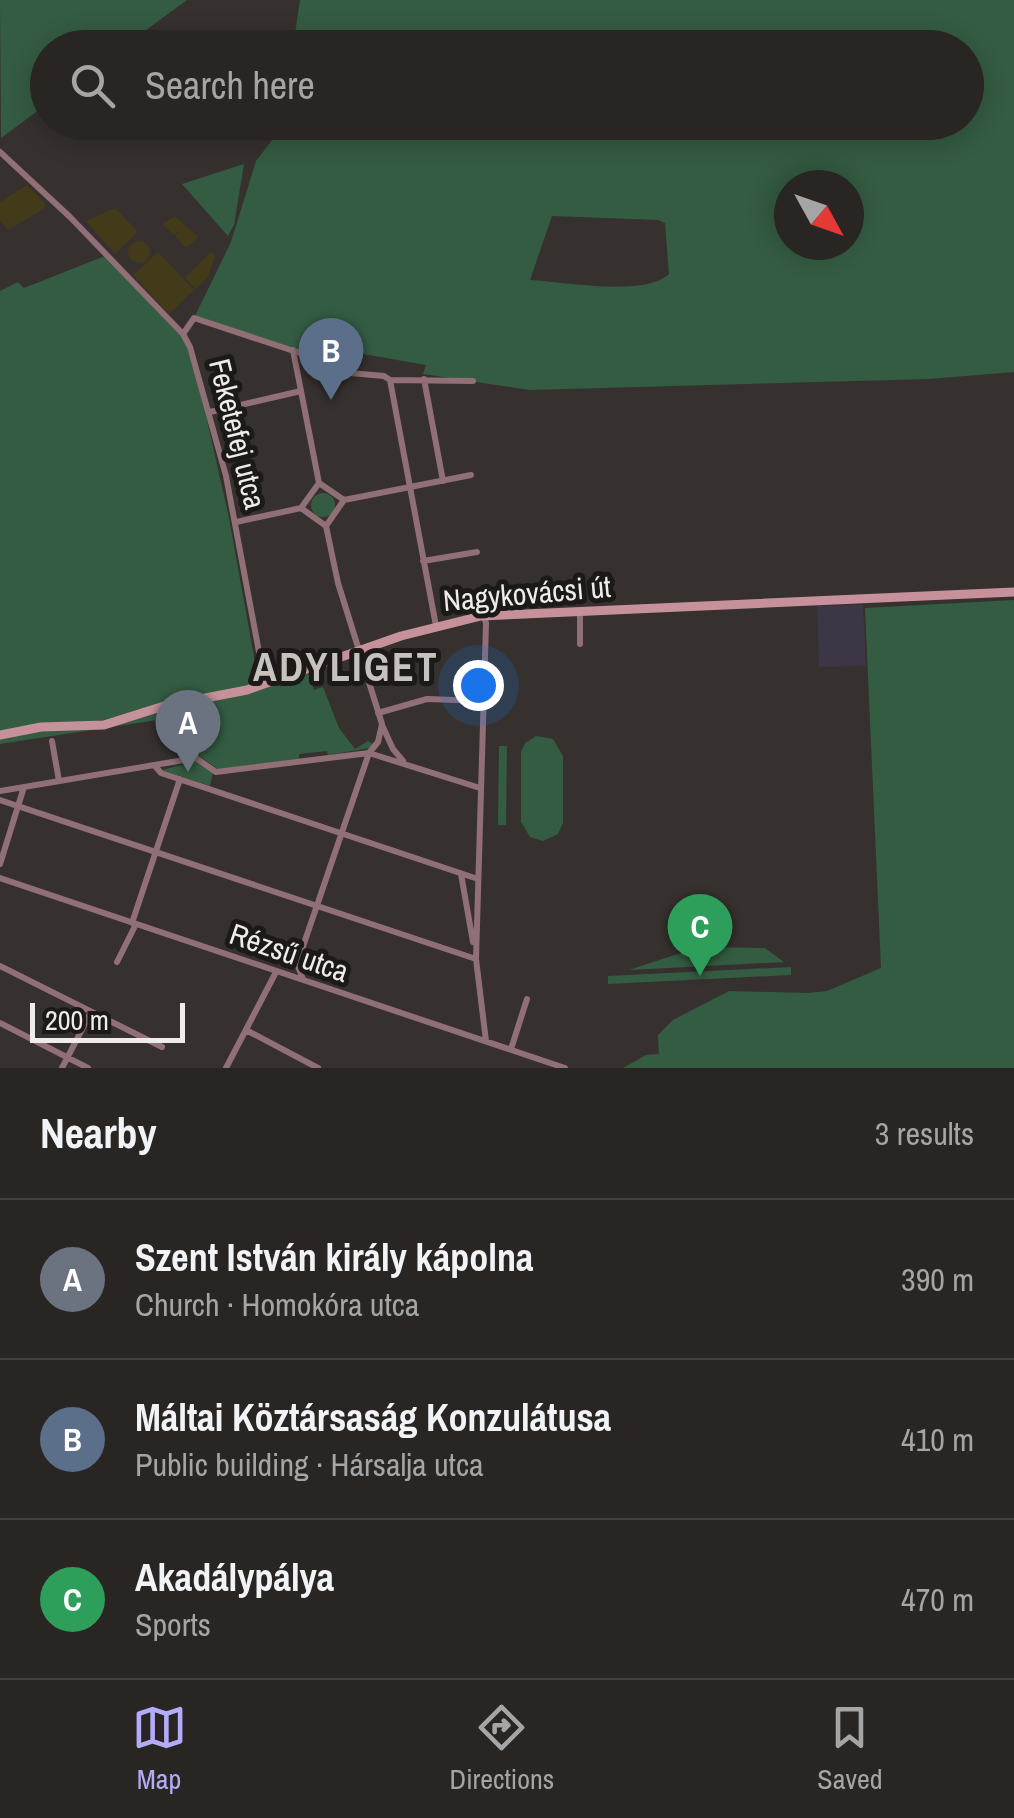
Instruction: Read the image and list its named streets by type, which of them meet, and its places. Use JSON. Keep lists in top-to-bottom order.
{
  "streets": {
    "street": ["Feketefej utca", "Nagykovácsi út", "Rézsű utca"]
  },
  "crossings": [
    ["Feketefej utca", "Nagykovácsi út"]
  ],
  "districts": ["ADYLIGET"],
  "scale_bar": "200 m",
  "north": "bottom right",
  "page": {
    "search": "Search here",
    "pins": ["B", "A", "C"],
    "scale": "200 m",
    "heading": ["Nearby", "3 results"],
    "list": [
      {
        "mark": "A",
        "name": "Szent István király kápolna",
        "note": "Church · Homokóra utca",
        "value": "390 m"
      },
      {
        "mark": "B",
        "name": "Máltai Köztársaság Konzulátusa",
        "note": "Public building · Hársalja utca",
        "value": "410 m"
      },
      {
        "mark": "C",
        "name": "Akadálypálya",
        "note": "Sports",
        "value": "470 m"
      }
    ],
    "nav": ["Map", "Directions", "Saved"]
  }
}
